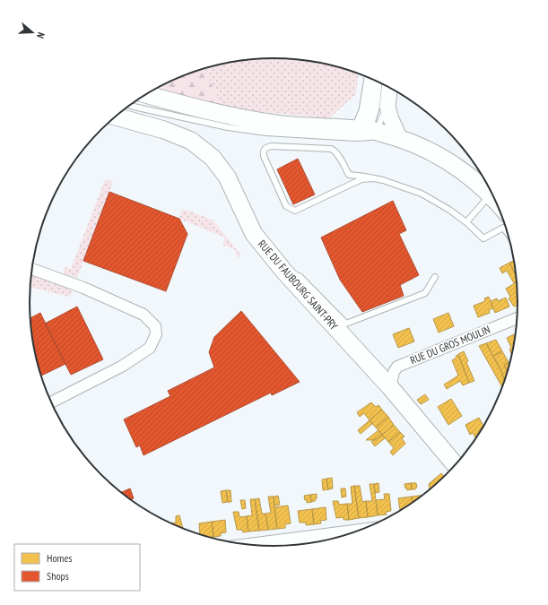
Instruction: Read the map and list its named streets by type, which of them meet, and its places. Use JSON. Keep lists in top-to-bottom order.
{
  "streets": {
    "main road": ["RUE DU FAUBOURG SAINT-PRY"],
    "street": ["RUE DU GROS MOULIN"]
  },
  "crossings": [
    ["RUE DU FAUBOURG SAINT-PRY", "RUE DU GROS MOULIN"]
  ],
  "legend": ["Homes", "Shops"],
  "north": "right"
}
